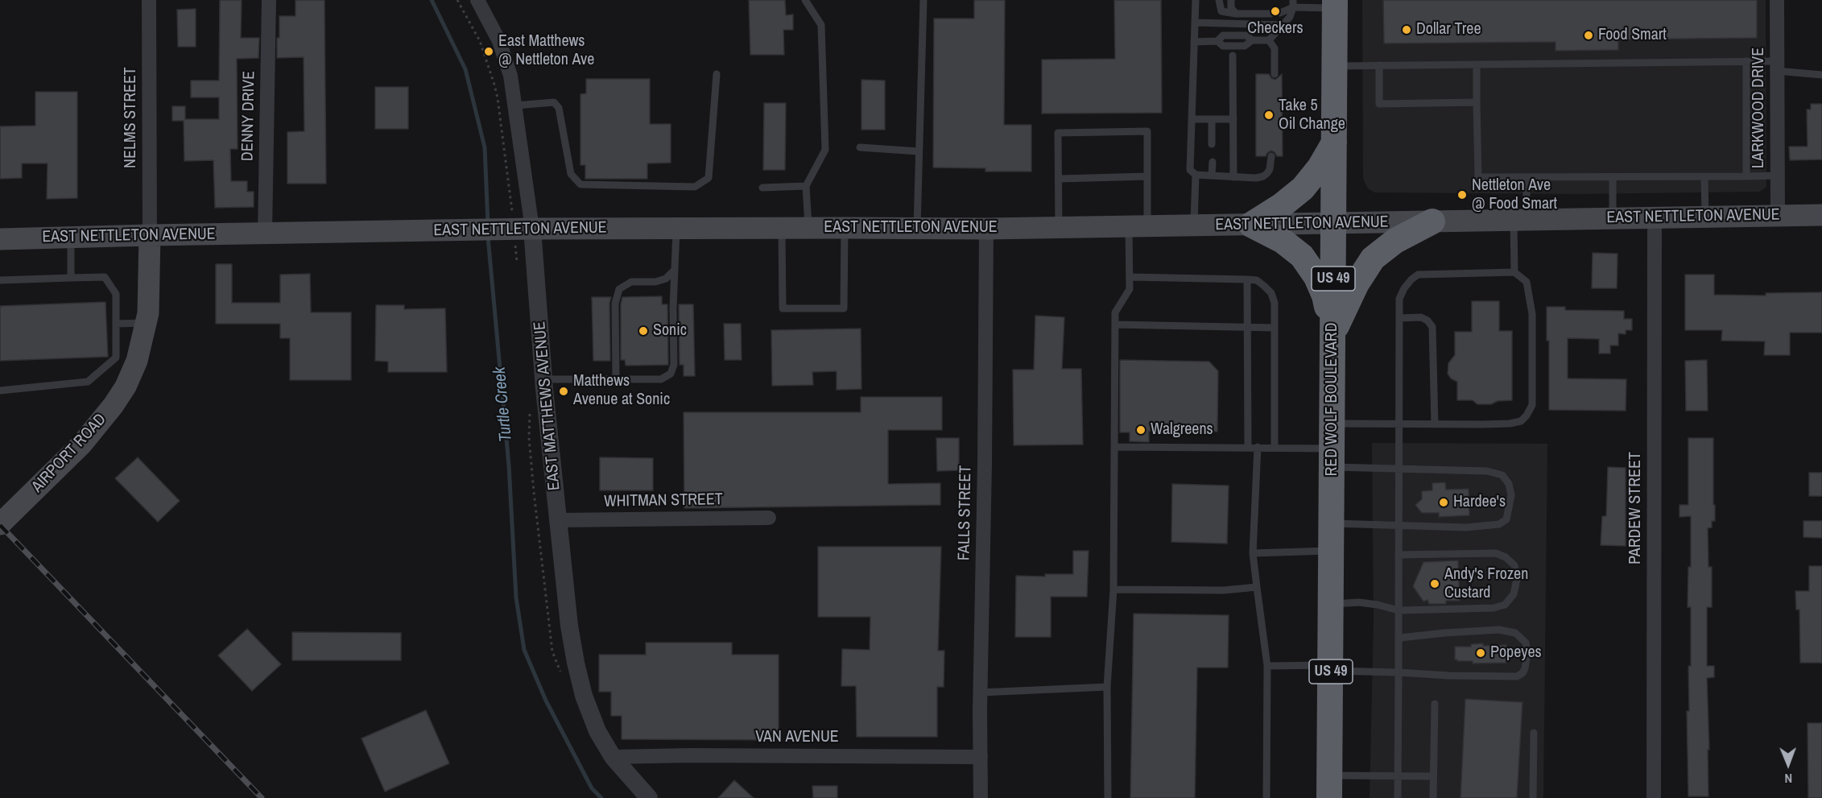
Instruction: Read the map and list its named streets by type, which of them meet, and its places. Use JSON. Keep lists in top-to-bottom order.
{
  "streets": {
    "highway": ["US 49", "RED WOLF BOULEVARD"],
    "main road": ["EAST NETTLETON AVENUE", "AIRPORT ROAD"],
    "street": [
      "LARKWOOD DRIVE",
      "DENNY DRIVE",
      "NELMS STREET",
      "EAST MATTHEWS AVENUE",
      "WHITMAN STREET",
      "PARDEW STREET",
      "FALLS STREET",
      "VAN AVENUE"
    ]
  },
  "crossings": [
    ["LARKWOOD DRIVE", "EAST NETTLETON AVENUE"],
    ["DENNY DRIVE", "EAST NETTLETON AVENUE"],
    ["NELMS STREET", "EAST NETTLETON AVENUE"],
    ["NELMS STREET", "AIRPORT ROAD"],
    ["EAST NETTLETON AVENUE", "RED WOLF BOULEVARD"],
    ["EAST NETTLETON AVENUE", "EAST MATTHEWS AVENUE"],
    ["EAST NETTLETON AVENUE", "AIRPORT ROAD"],
    ["EAST NETTLETON AVENUE", "PARDEW STREET"],
    ["EAST NETTLETON AVENUE", "FALLS STREET"],
    ["EAST MATTHEWS AVENUE", "WHITMAN STREET"],
    ["EAST MATTHEWS AVENUE", "VAN AVENUE"],
    ["FALLS STREET", "VAN AVENUE"]
  ],
  "water": ["Turtle Creek"],
  "places": [
    "Checkers",
    "Dollar Tree",
    "Food Smart",
    "East Matthews @ Nettleton Ave",
    "Take 5 Oil Change",
    "Nettleton Ave @ Food Smart",
    "Sonic",
    "Matthews Avenue at Sonic",
    "Walgreens",
    "Hardee's",
    "Andy's Frozen Custard",
    "Popeyes"
  ],
  "north": "bottom"
}
